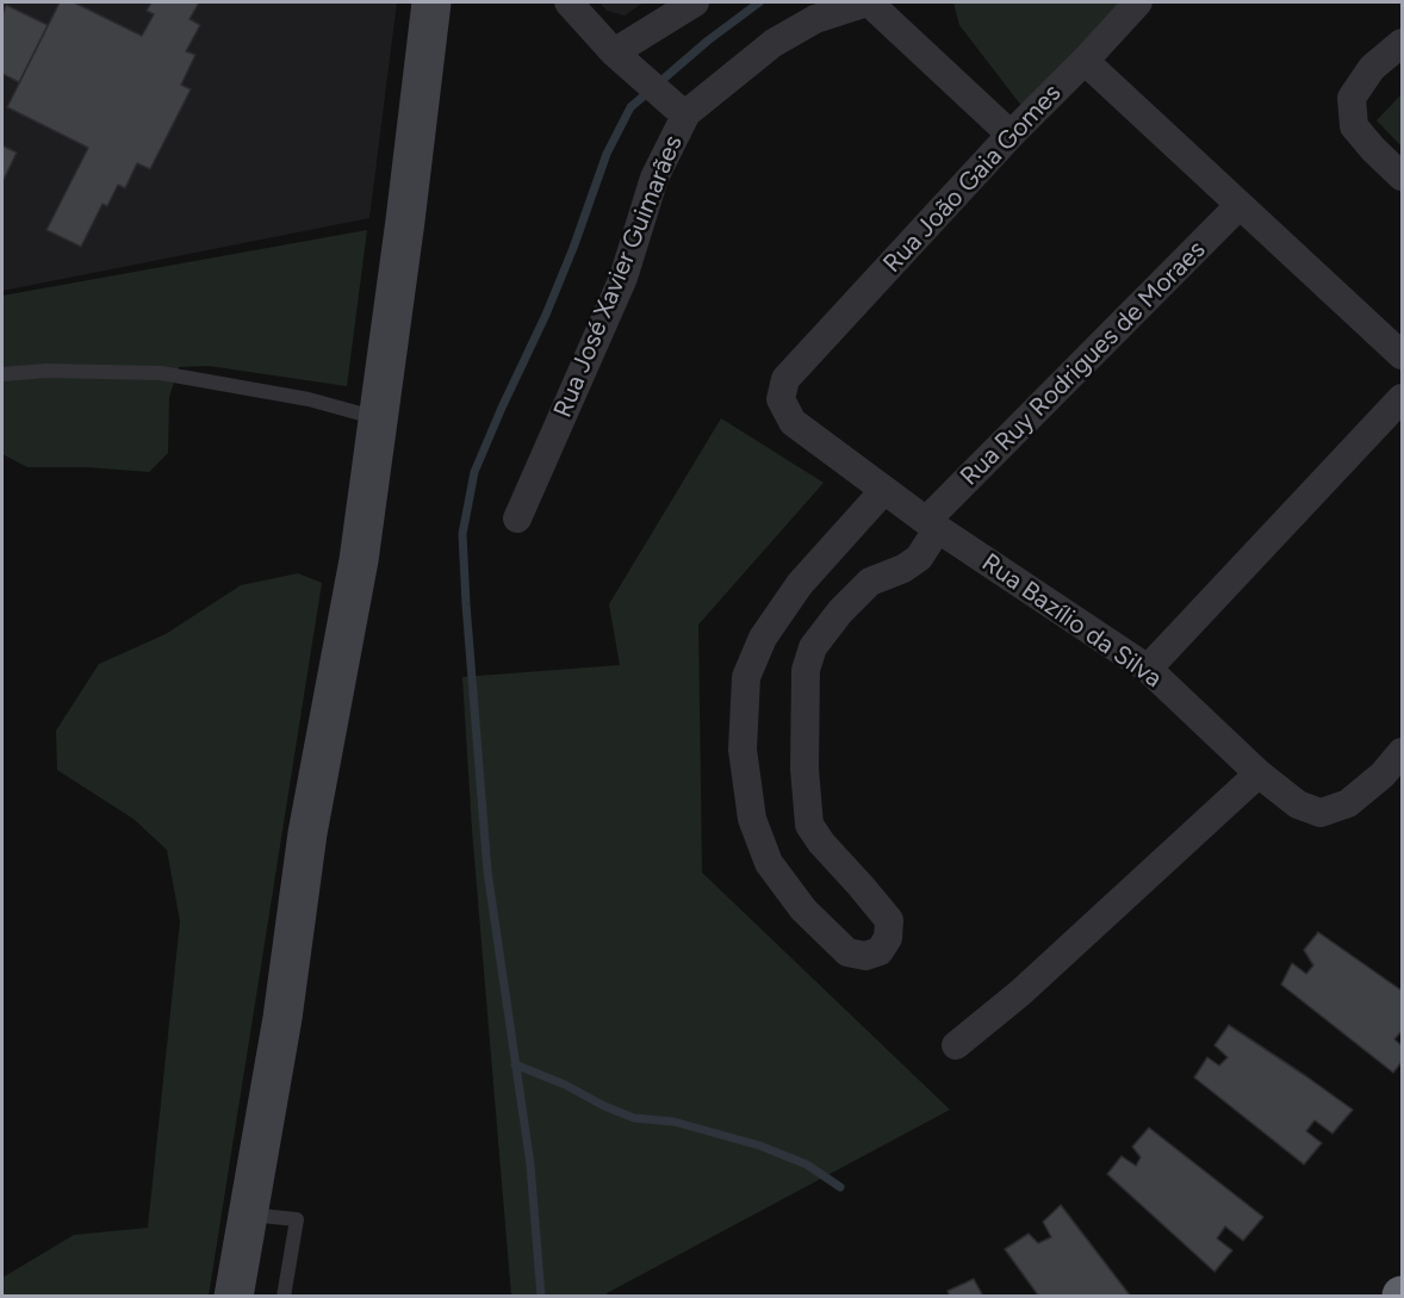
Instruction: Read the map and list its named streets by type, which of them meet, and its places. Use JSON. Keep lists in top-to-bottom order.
{
  "streets": {
    "street": [
      "Rua João Gaia Gomes",
      "Rua José Xavier Guimarães",
      "Rua Ruy Rodrigues de Moraes",
      "Rua Bazílio da Silva"
    ]
  },
  "crossings": [
    ["Rua João Gaia Gomes", "Rua Bazílio da Silva"],
    ["Rua Ruy Rodrigues de Moraes", "Rua Bazílio da Silva"]
  ]
}
